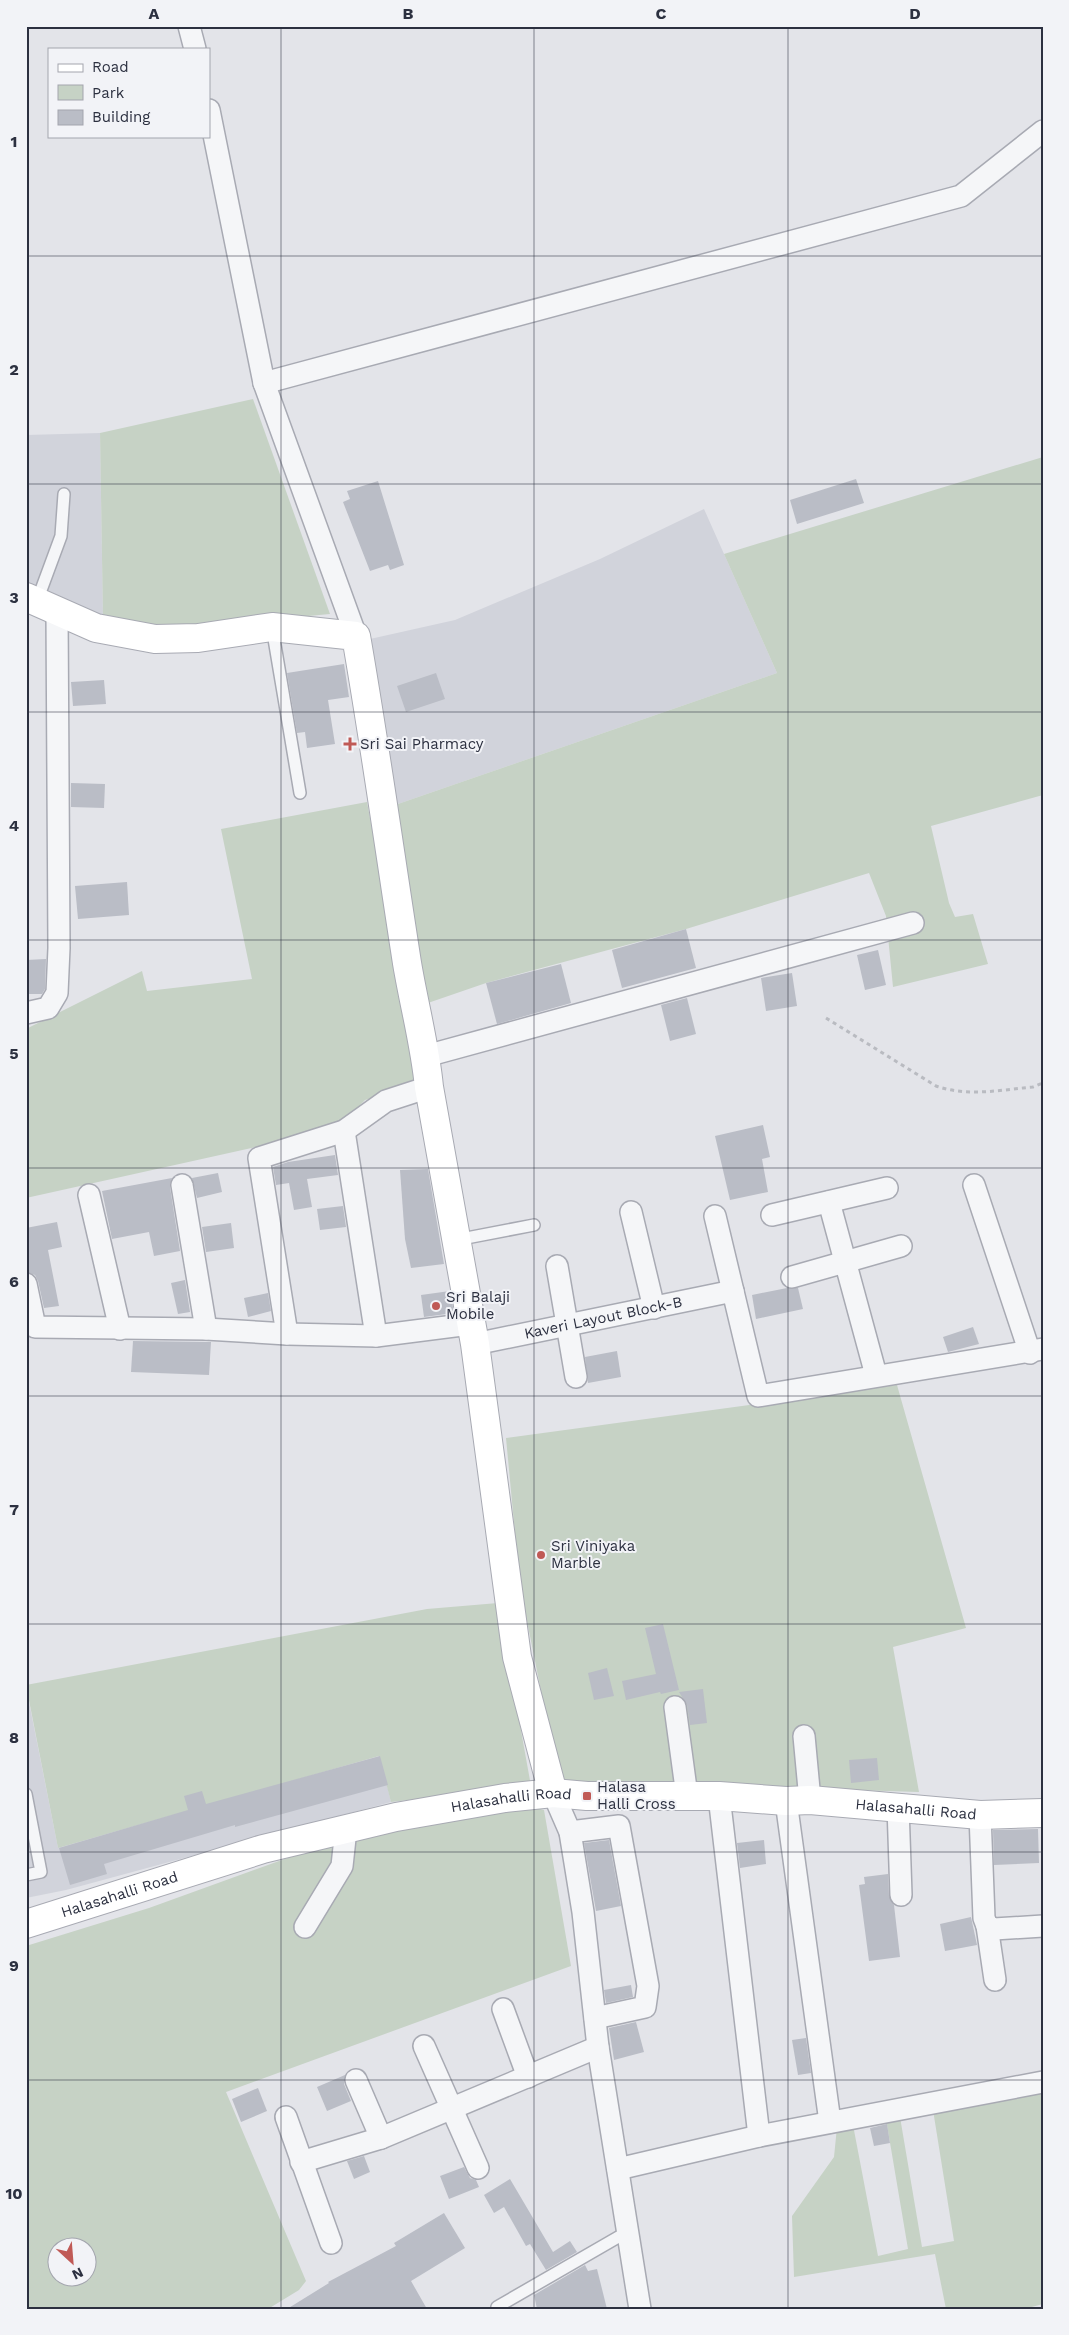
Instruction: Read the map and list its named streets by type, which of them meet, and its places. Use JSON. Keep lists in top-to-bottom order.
{
  "streets": {
    "street": ["Kaveri Layout Block-B", "Halasahalli Road"]
  },
  "places": {
    "health": ["Sri Sai Pharmacy"],
    "other": ["Sri Balaji Mobile", "Sri Viniyaka Marble"],
    "transit": ["Halasa Halli Cross"]
  },
  "legend": ["Road", "Park", "Building"],
  "north": "bottom right",
  "grid": {
    "columns": [
      "A",
      "B",
      "C",
      "D"
    ],
    "rows": [
      "1",
      "2",
      "3",
      "4",
      "5",
      "6",
      "7",
      "8",
      "9",
      "10"
    ]
  }
}
